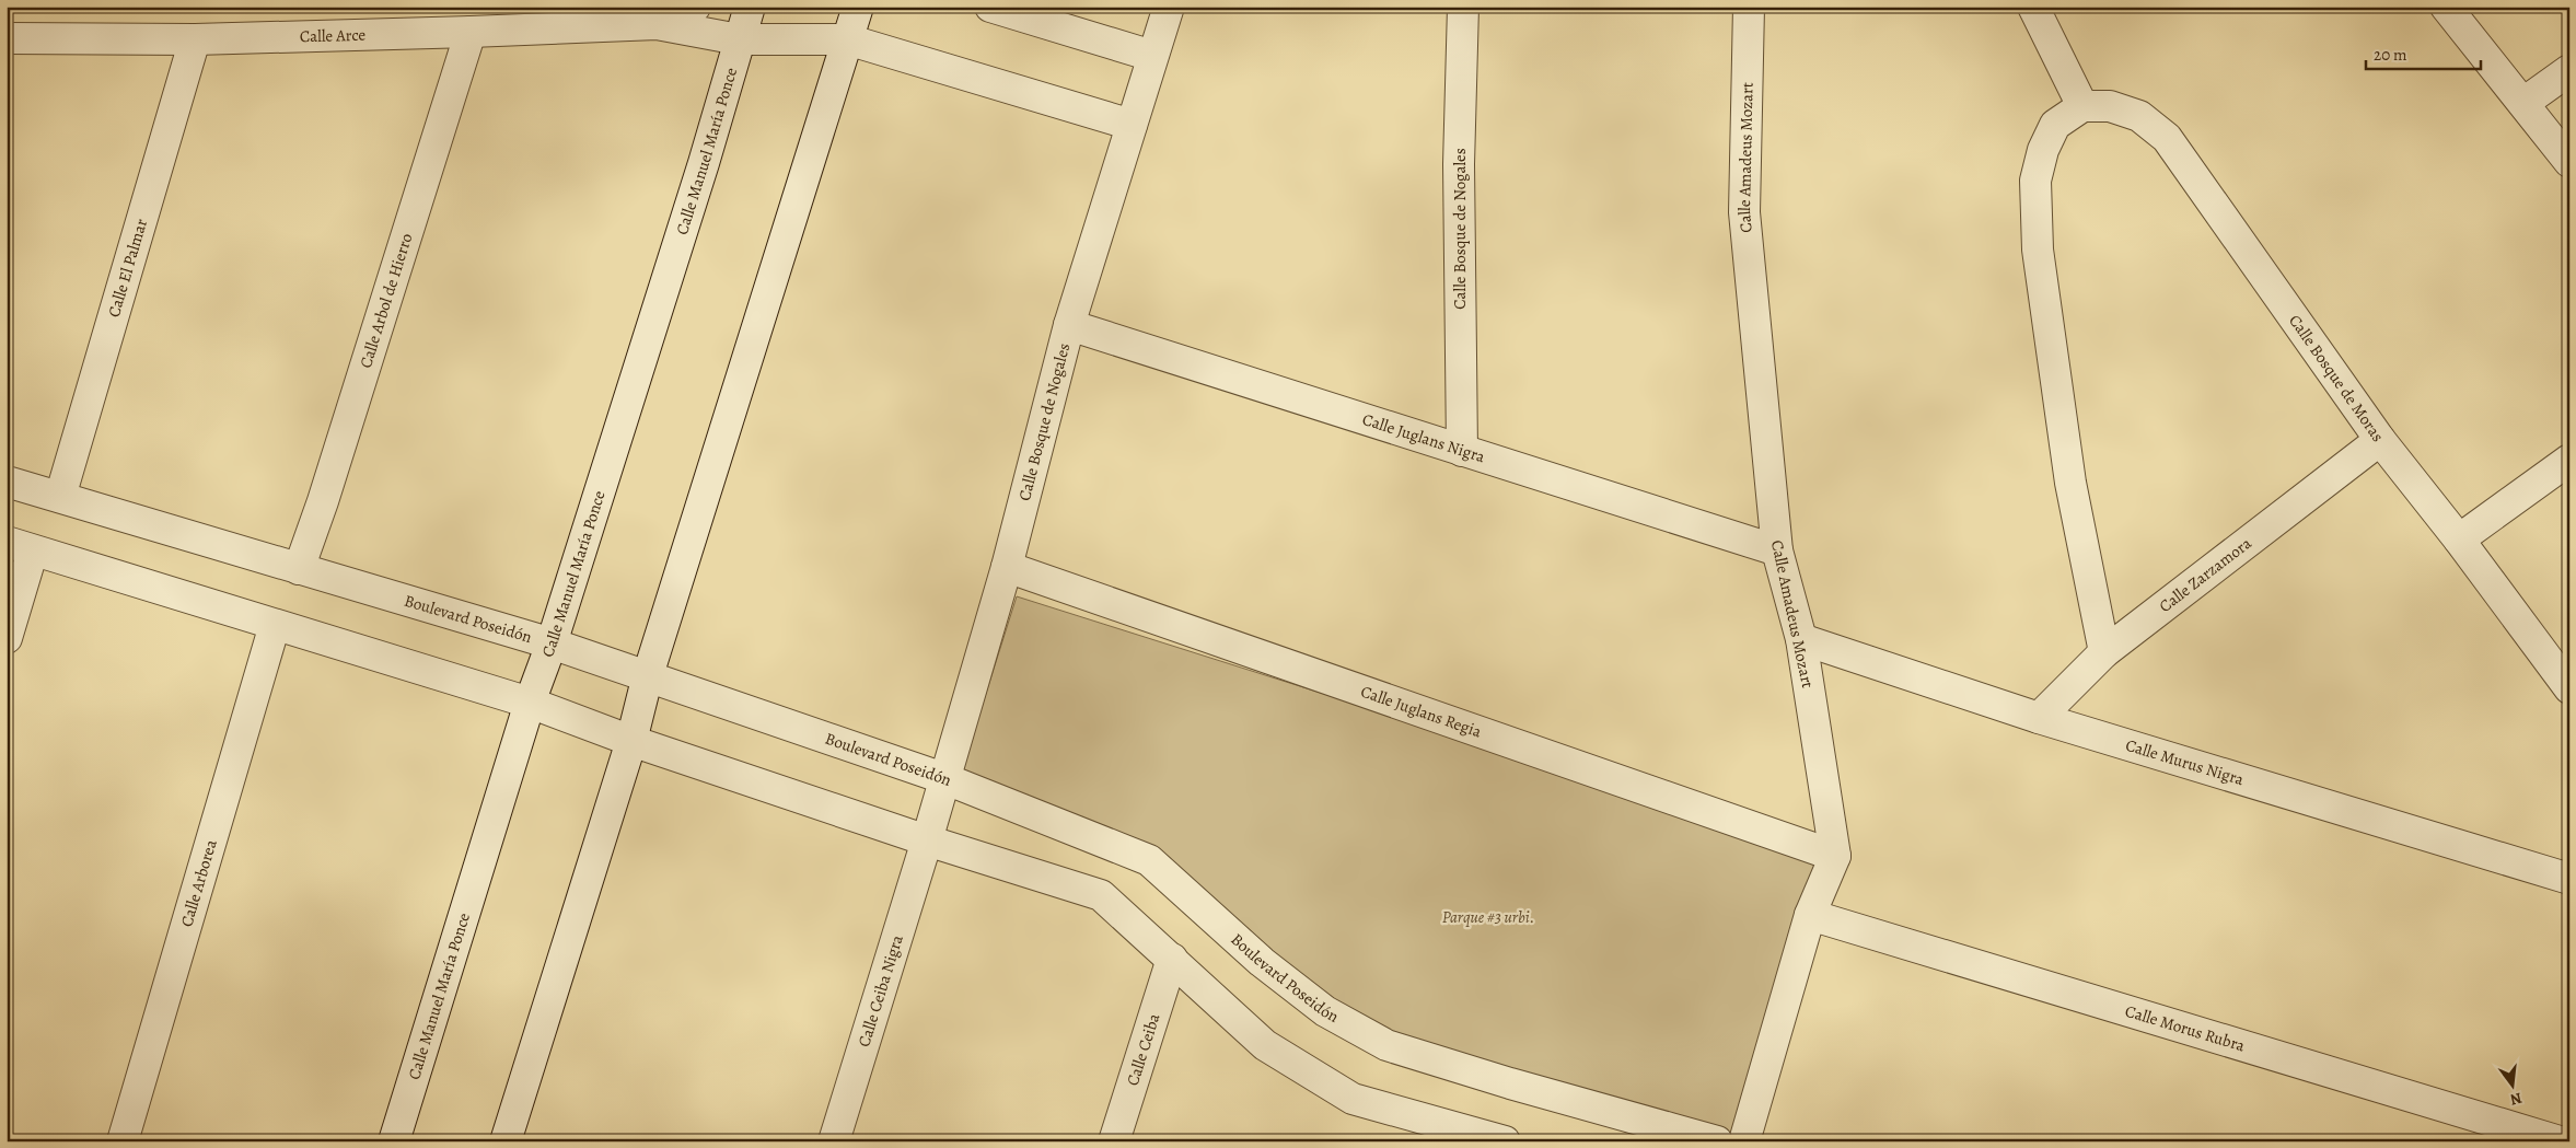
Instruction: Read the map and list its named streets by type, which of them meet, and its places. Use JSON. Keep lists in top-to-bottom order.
{
  "streets": {
    "street": [
      "Calle Arce",
      "Calle Manuel María Ponce",
      "Calle Amadeus Mozart",
      "Calle Bosque de Nogales",
      "Calle El Palmar",
      "Calle Arbol de Hierro",
      "Calle Bosque de Moras",
      "Calle Juglans Nigra",
      "Calle Zarzamora",
      "Boulevard Poseidón",
      "Calle Juglans Regia",
      "Calle Murus Nigra",
      "Calle Arborea",
      "Calle Ceiba Nigra",
      "Calle Morus Rubra",
      "Calle Ceiba"
    ]
  },
  "crossings": [
    ["Calle Arce", "Calle Manuel María Ponce"],
    ["Calle Arce", "Calle Bosque de Nogales"],
    ["Calle Arce", "Calle El Palmar"],
    ["Calle Arce", "Calle Arbol de Hierro"],
    ["Calle Manuel María Ponce", "Boulevard Poseidón"],
    ["Calle Amadeus Mozart", "Calle Juglans Nigra"],
    ["Calle Amadeus Mozart", "Calle Juglans Regia"],
    ["Calle Amadeus Mozart", "Calle Murus Nigra"],
    ["Calle Bosque de Nogales", "Calle Juglans Nigra"],
    ["Calle Bosque de Nogales", "Boulevard Poseidón"],
    ["Calle Bosque de Nogales", "Calle Juglans Regia"],
    ["Calle Bosque de Nogales", "Calle Ceiba Nigra"],
    ["Calle El Palmar", "Boulevard Poseidón"],
    ["Calle Arbol de Hierro", "Boulevard Poseidón"],
    ["Calle Bosque de Moras", "Calle Zarzamora"],
    ["Calle Zarzamora", "Calle Murus Nigra"]
  ],
  "parks": ["Parque #3 urbi."],
  "scale_bar": "20 m",
  "north": "bottom"
}
